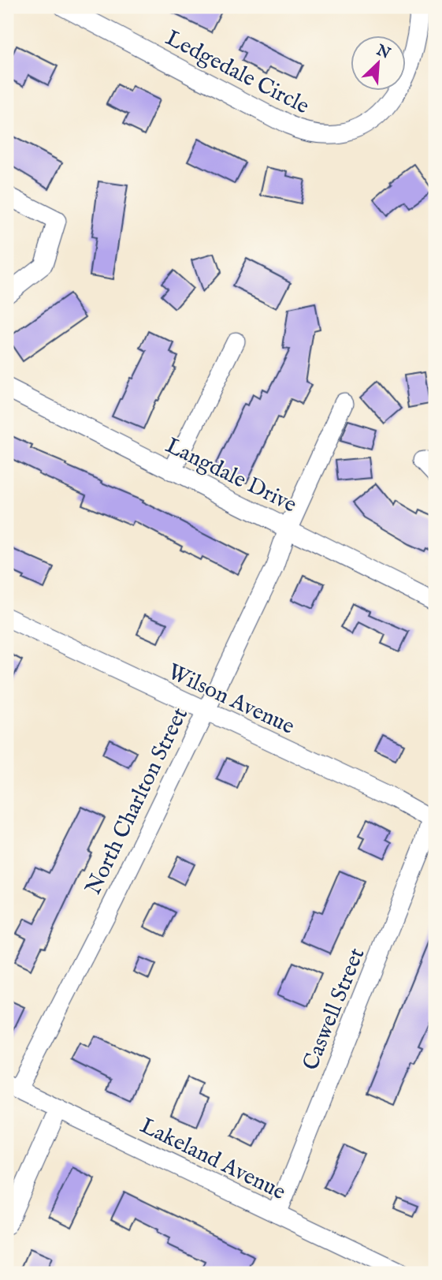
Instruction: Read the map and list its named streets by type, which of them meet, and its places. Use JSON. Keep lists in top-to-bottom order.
{
  "streets": {
    "street": [
      "Ledgedale Circle",
      "Langdale Drive",
      "Wilson Avenue",
      "North Charlton Street",
      "Caswell Street",
      "Lakeland Avenue"
    ]
  },
  "crossings": [
    ["Langdale Drive", "North Charlton Street"],
    ["Wilson Avenue", "North Charlton Street"],
    ["Wilson Avenue", "Caswell Street"],
    ["North Charlton Street", "Lakeland Avenue"],
    ["Caswell Street", "Lakeland Avenue"]
  ],
  "north": "top right"
}
